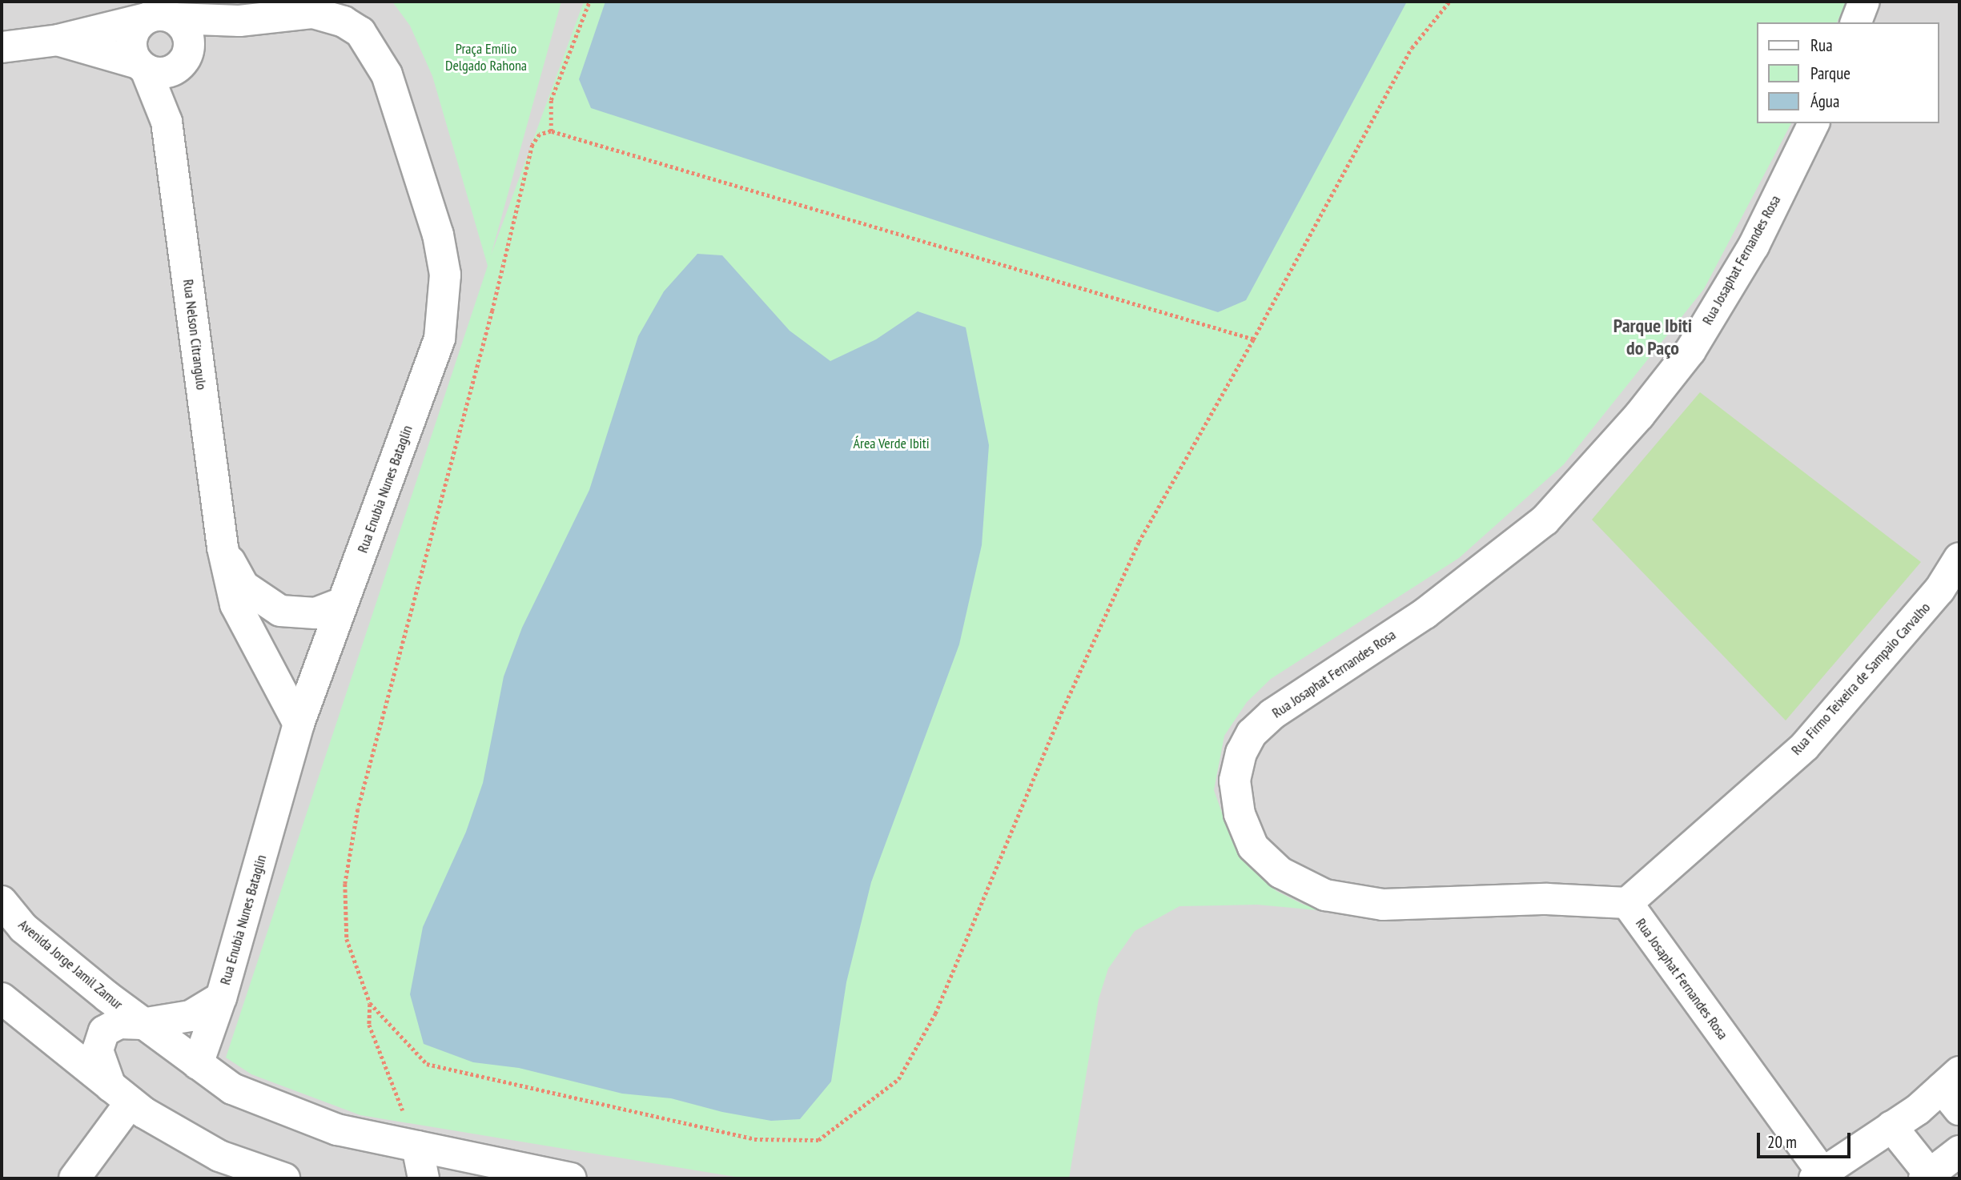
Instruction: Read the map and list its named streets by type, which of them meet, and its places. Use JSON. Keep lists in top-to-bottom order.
{
  "streets": {
    "street": [
      "Rua Josaphat Fernandes Rosa",
      "Rua Nelson Citrangulo",
      "Rua Enubia Nunes Bataglin",
      "Rua Firmo Teixeira de Sampaio Carvalho",
      "Avenida Jorge Jamil Zamur"
    ]
  },
  "crossings": [
    ["Rua Josaphat Fernandes Rosa", "Rua Firmo Teixeira de Sampaio Carvalho"],
    ["Rua Nelson Citrangulo", "Rua Enubia Nunes Bataglin"],
    ["Rua Enubia Nunes Bataglin", "Avenida Jorge Jamil Zamur"]
  ],
  "districts": ["Parque Ibiti do Paço"],
  "parks": ["Praça Emílio Delgado Rahona", "Área Verde Ibiti"],
  "legend": ["Rua", "Parque", "Água"],
  "scale_bar": "20 m"
}
